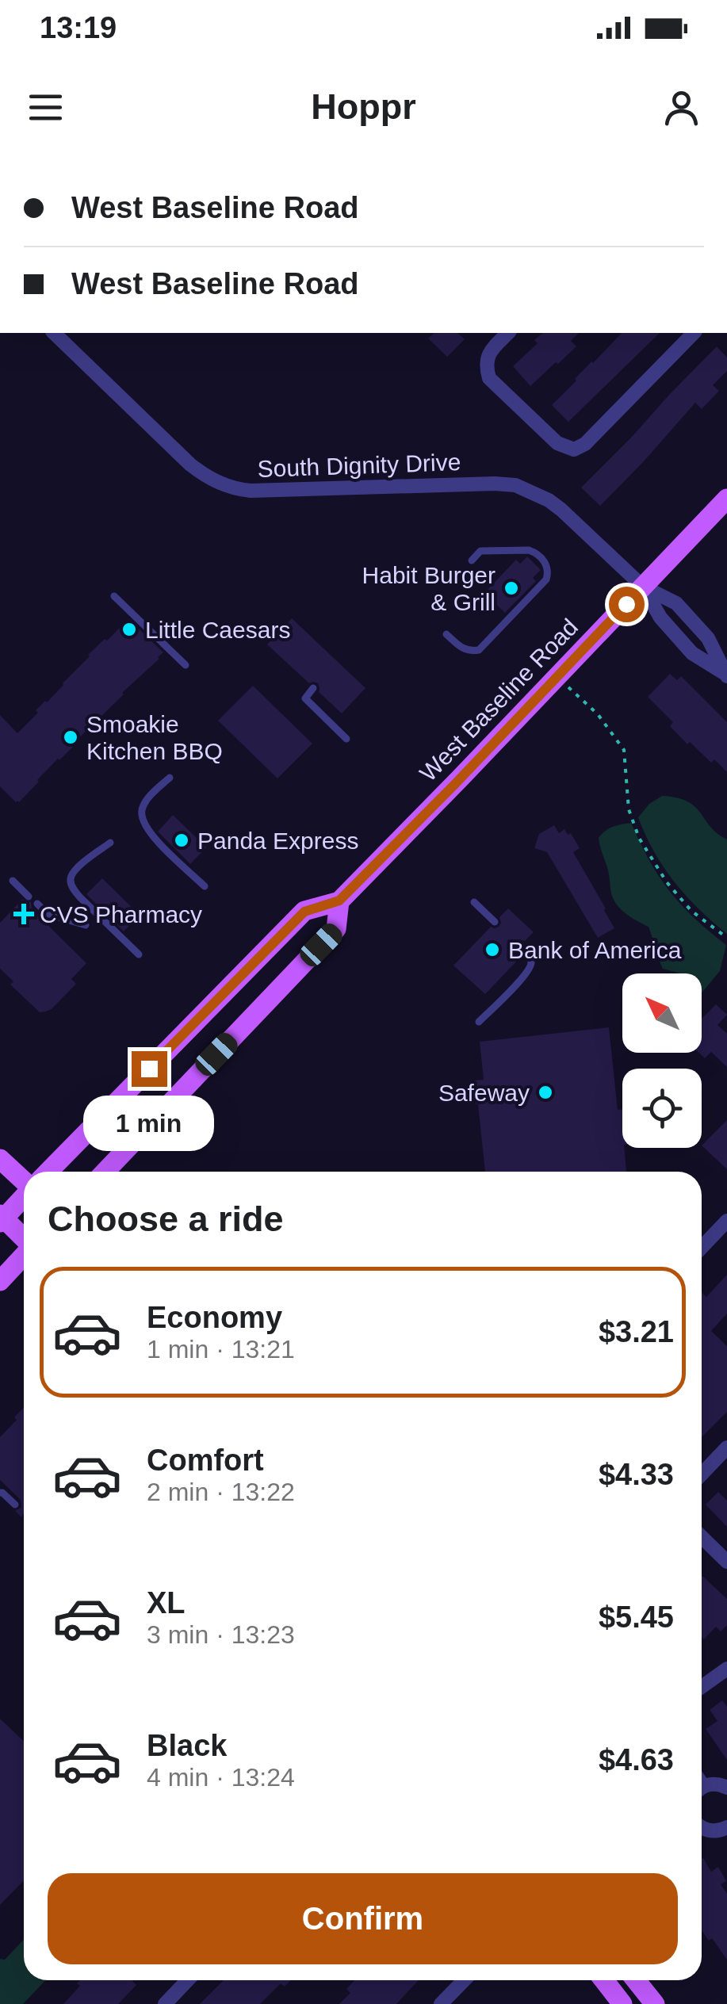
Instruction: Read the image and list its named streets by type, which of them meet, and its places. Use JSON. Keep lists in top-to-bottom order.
{
  "streets": {
    "main road": ["West Baseline Road"],
    "street": ["South Dignity Drive"]
  },
  "crossings": [
    ["South Dignity Drive", "West Baseline Road"]
  ],
  "places": {
    "other": [
      "Habit Burger & Grill",
      "Little Caesars",
      "Smoakie Kitchen BBQ",
      "Panda Express",
      "Bank of America",
      "Safeway"
    ],
    "health": ["CVS Pharmacy"]
  },
  "north": "top left",
  "page": {
    "status": "13:19",
    "header": "Hoppr",
    "banner": ["West Baseline Road", "West Baseline Road"],
    "bubble": "1 min",
    "heading": "Choose a ride",
    "list": [
      {
        "name": "Economy",
        "note": "1 min · 13:21",
        "value": "$3.21"
      },
      {
        "name": "Comfort",
        "note": "2 min · 13:22",
        "value": "$4.33"
      },
      {
        "name": "XL",
        "note": "3 min · 13:23",
        "value": "$5.45"
      },
      {
        "name": "Black",
        "note": "4 min · 13:24",
        "value": "$4.63"
      }
    ],
    "buttons": "Confirm"
  }
}
